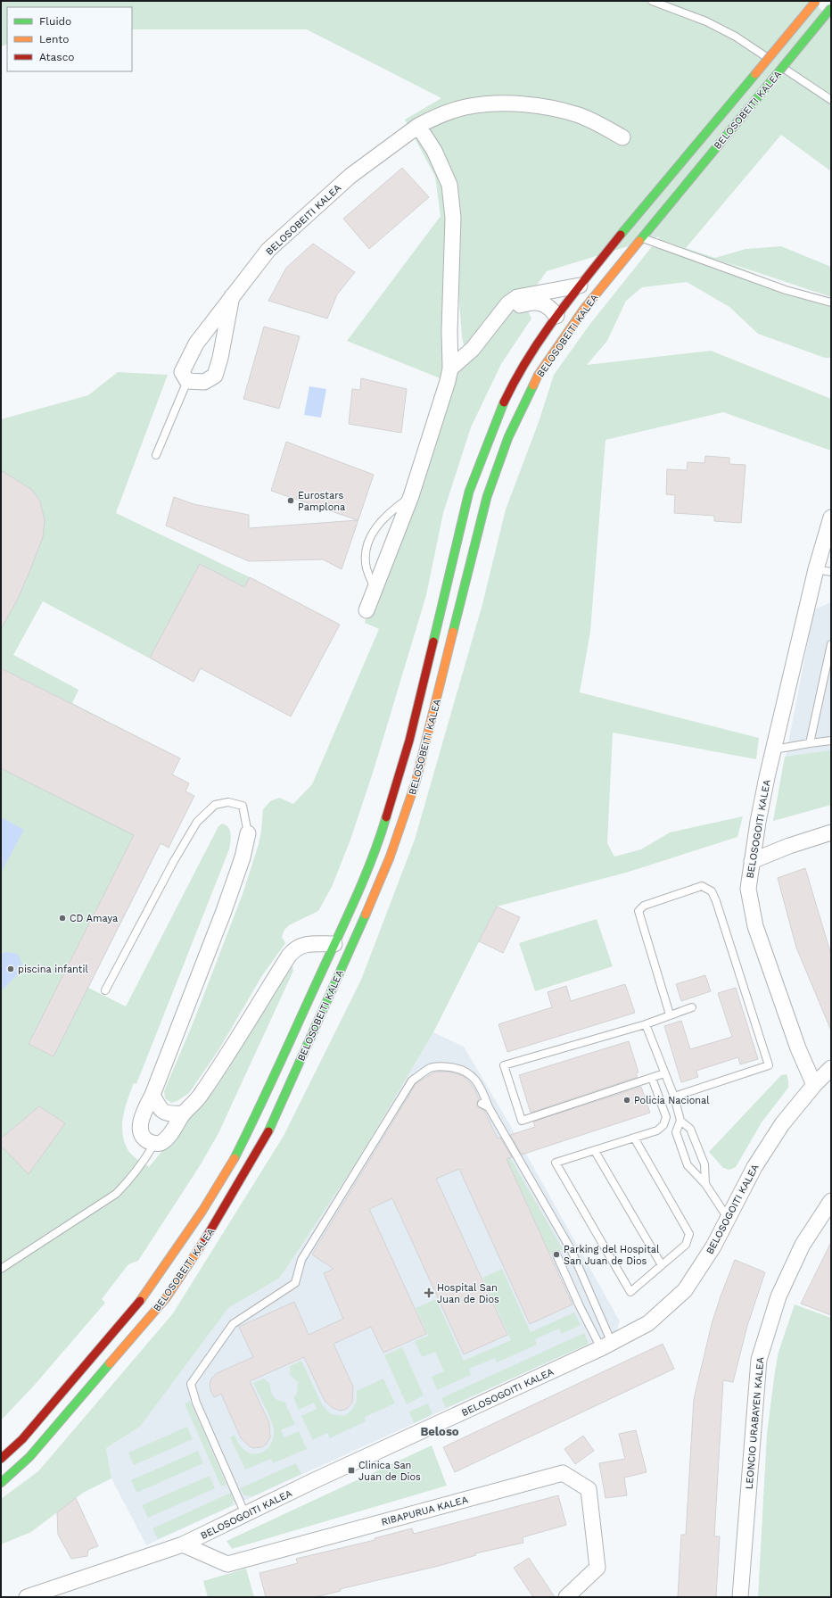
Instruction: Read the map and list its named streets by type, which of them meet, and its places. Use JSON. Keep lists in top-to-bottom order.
{
  "streets": {
    "main road": ["BELOSOBEITI KALEA"],
    "street": ["BELOSOGOITI KALEA", "LEONCIO URABAYEN KALEA", "RIBAPURUA KALEA"]
  },
  "crossings": [
    ["BELOSOGOITI KALEA", "RIBAPURUA KALEA"]
  ],
  "districts": ["Beloso"],
  "places": {
    "other": [
      "Eurostars Pamplona",
      "CD Amaya",
      "piscina infantil",
      "Policía Nacional",
      "Parking del Hospital San Juan de Dios"
    ],
    "health": ["Hospital San Juan de Dios"],
    "transit": ["Clinica San Juan de Dios"]
  },
  "legend": ["Fluido", "Lento", "Atasco"]
}
